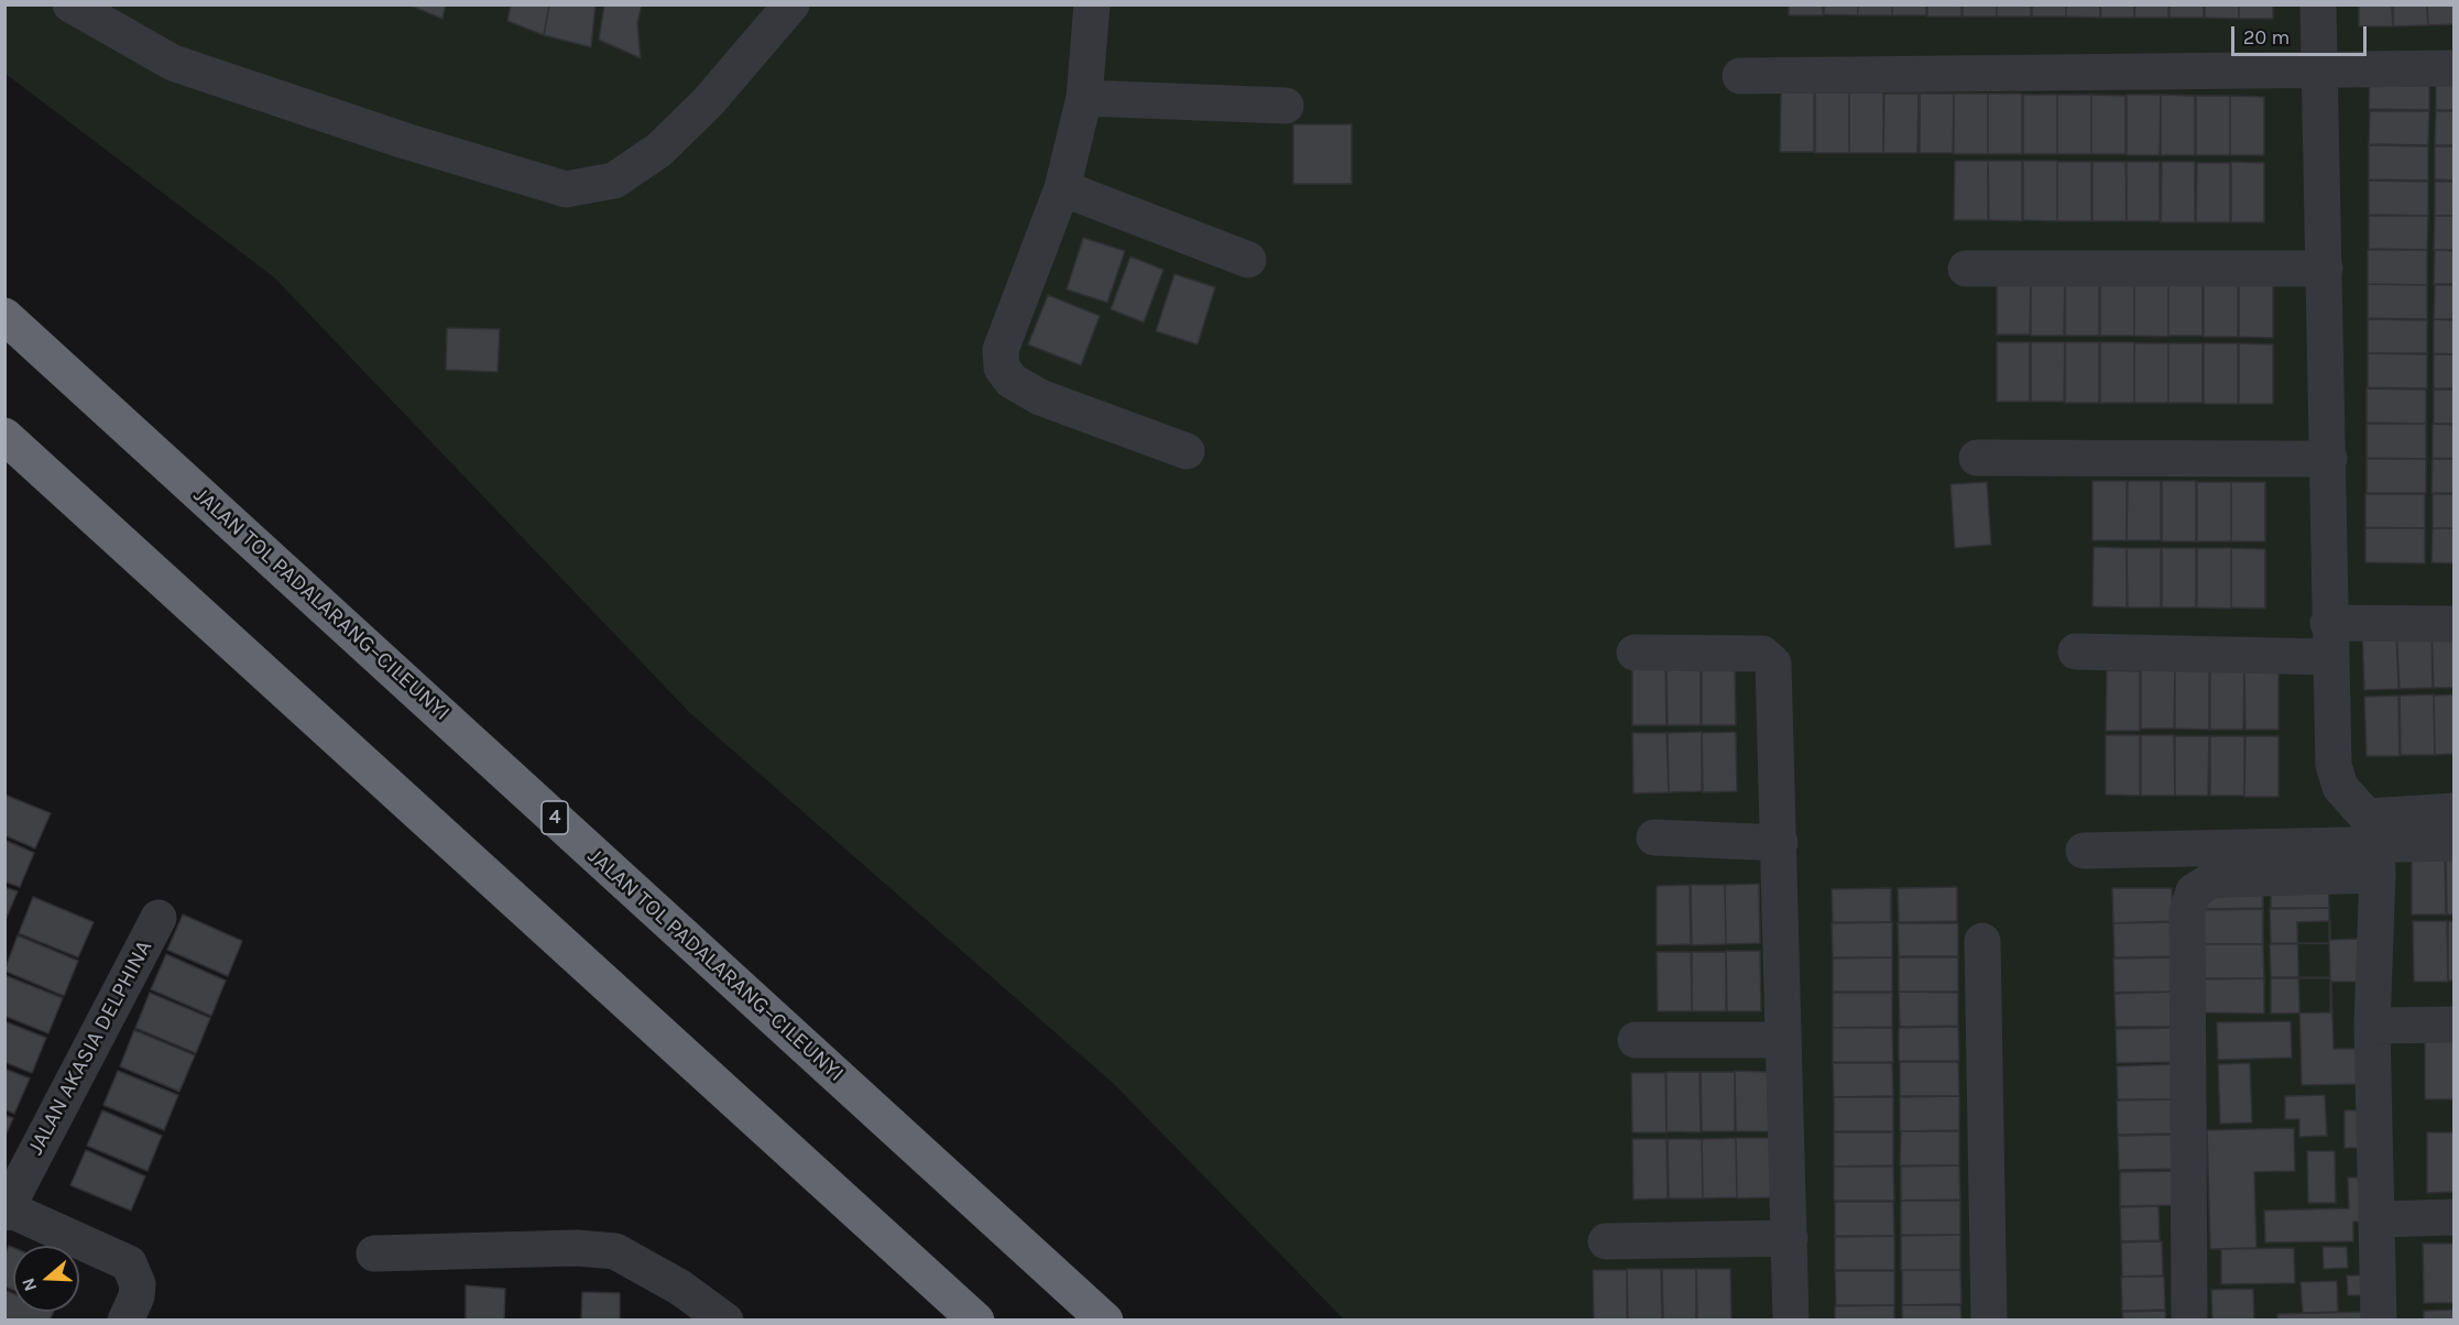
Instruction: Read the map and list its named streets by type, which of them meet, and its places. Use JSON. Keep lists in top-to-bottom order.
{
  "streets": {
    "highway": ["JALAN TOL PADALARANG–CILEUNYI", "4"],
    "street": ["JALAN AKASIA DELPHINA"]
  },
  "scale_bar": "20 m",
  "north": "left"
}
